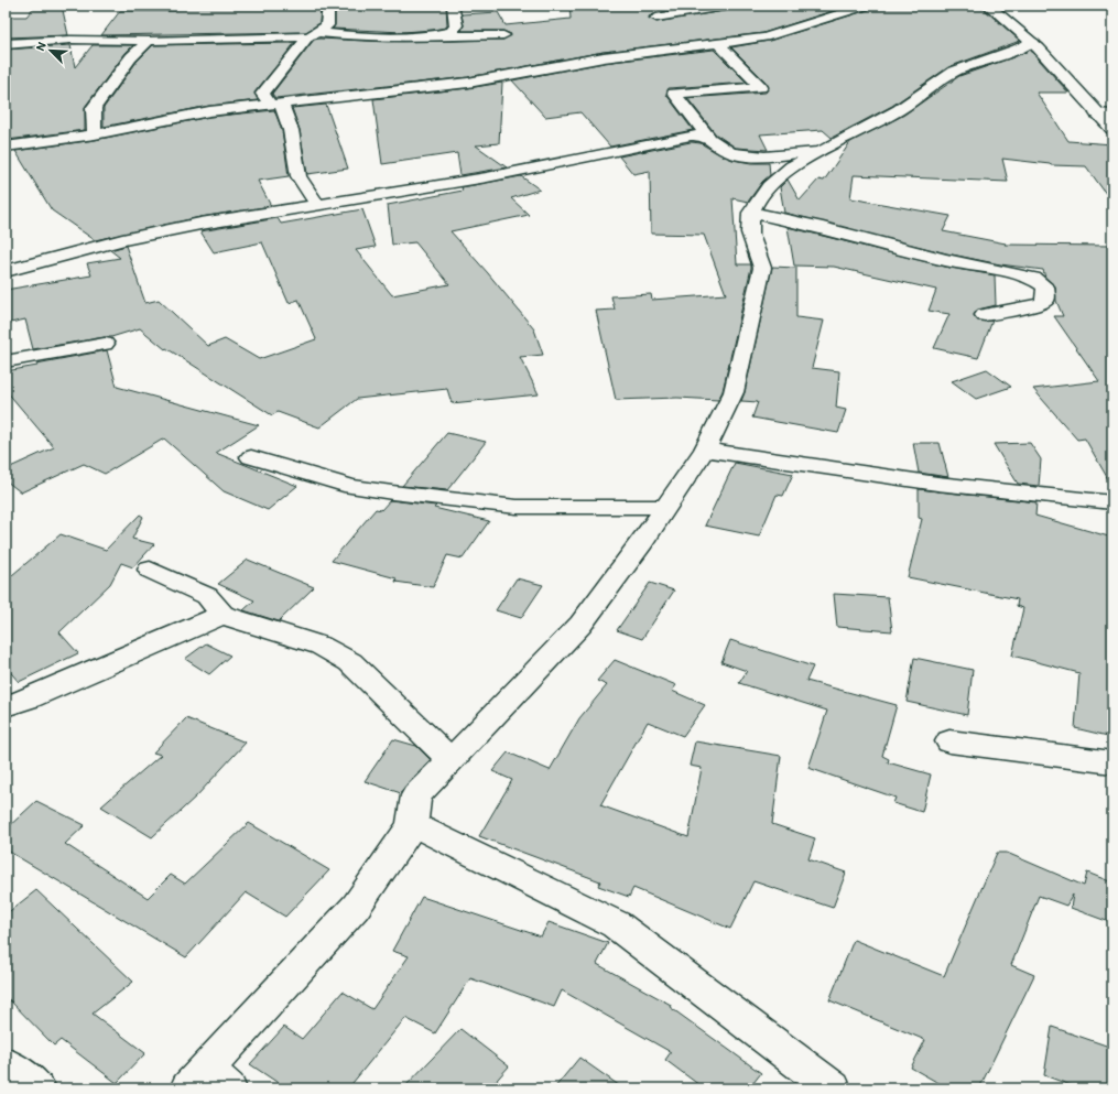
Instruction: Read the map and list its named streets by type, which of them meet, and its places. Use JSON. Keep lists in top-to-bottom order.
{
  "north": "top left"
}
